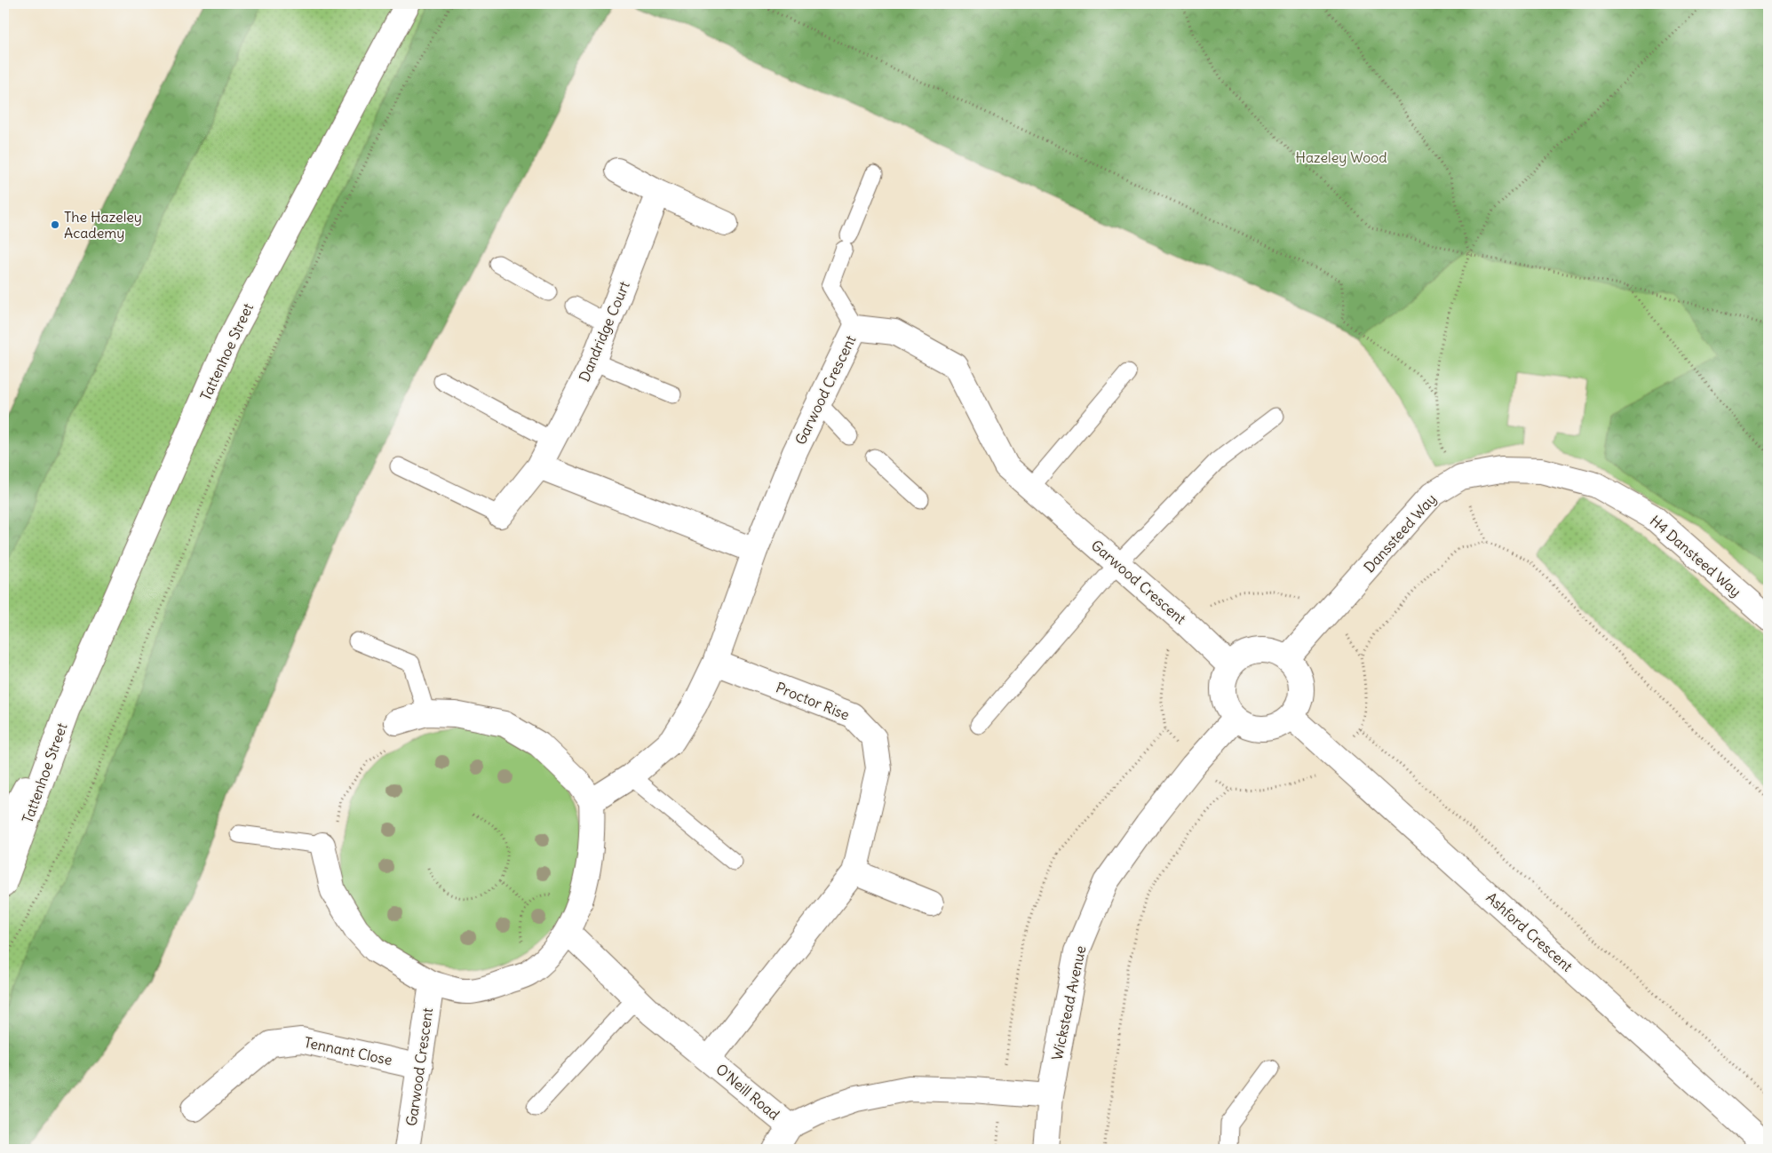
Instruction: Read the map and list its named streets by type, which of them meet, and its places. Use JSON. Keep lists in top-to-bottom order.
{
  "streets": {
    "street": [
      "Dandridge Court",
      "Tattenhoe Street",
      "Garwood Crescent",
      "Danssteed Way",
      "H4 Dansteed Way",
      "Proctor Rise",
      "Ashford Crescent",
      "Wickstead Avenue",
      "Tennant Close",
      "O'Neill Road"
    ]
  },
  "crossings": [
    ["Garwood Crescent", "Danssteed Way"],
    ["Garwood Crescent", "Proctor Rise"],
    ["Garwood Crescent", "Ashford Crescent"],
    ["Garwood Crescent", "Wickstead Avenue"],
    ["Garwood Crescent", "Tennant Close"],
    ["Danssteed Way", "H4 Dansteed Way"],
    ["Danssteed Way", "Ashford Crescent"],
    ["Danssteed Way", "Wickstead Avenue"],
    ["Proctor Rise", "O'Neill Road"],
    ["Ashford Crescent", "Wickstead Avenue"],
    ["Wickstead Avenue", "O'Neill Road"]
  ],
  "parks": ["Hazeley Wood"],
  "places": ["The Hazeley Academy"]
}
